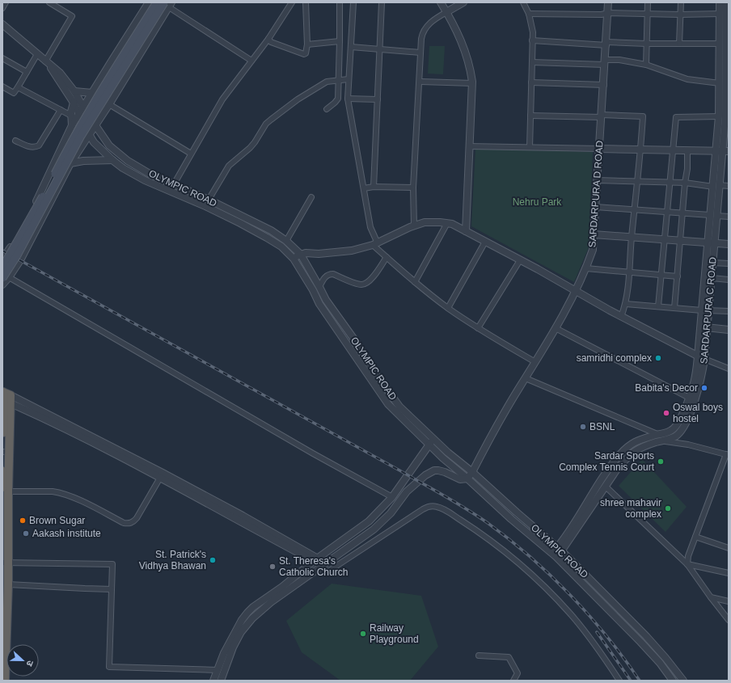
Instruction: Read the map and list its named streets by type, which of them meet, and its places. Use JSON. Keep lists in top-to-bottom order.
{
  "streets": {
    "street": ["OLYMPIC ROAD", "SARDARPURA D ROAD", "SARDARPURA C ROAD"]
  },
  "crossings": [
    ["OLYMPIC ROAD", "SARDARPURA D ROAD"],
    ["OLYMPIC ROAD", "SARDARPURA C ROAD"]
  ],
  "parks": ["Nehru Park"],
  "places": [
    "samridhi complex",
    "Babita's Decor",
    "Oswal boys hostel",
    "BSNL",
    "Sardar Sports Complex Tennis Court",
    "shree mahavir complex",
    "Brown Sugar",
    "Aakash institute",
    "St. Patrick's Vidhya Bhawan",
    "St. Theresa's Catholic Church",
    "Railway Playground"
  ],
  "north": "right"
}
